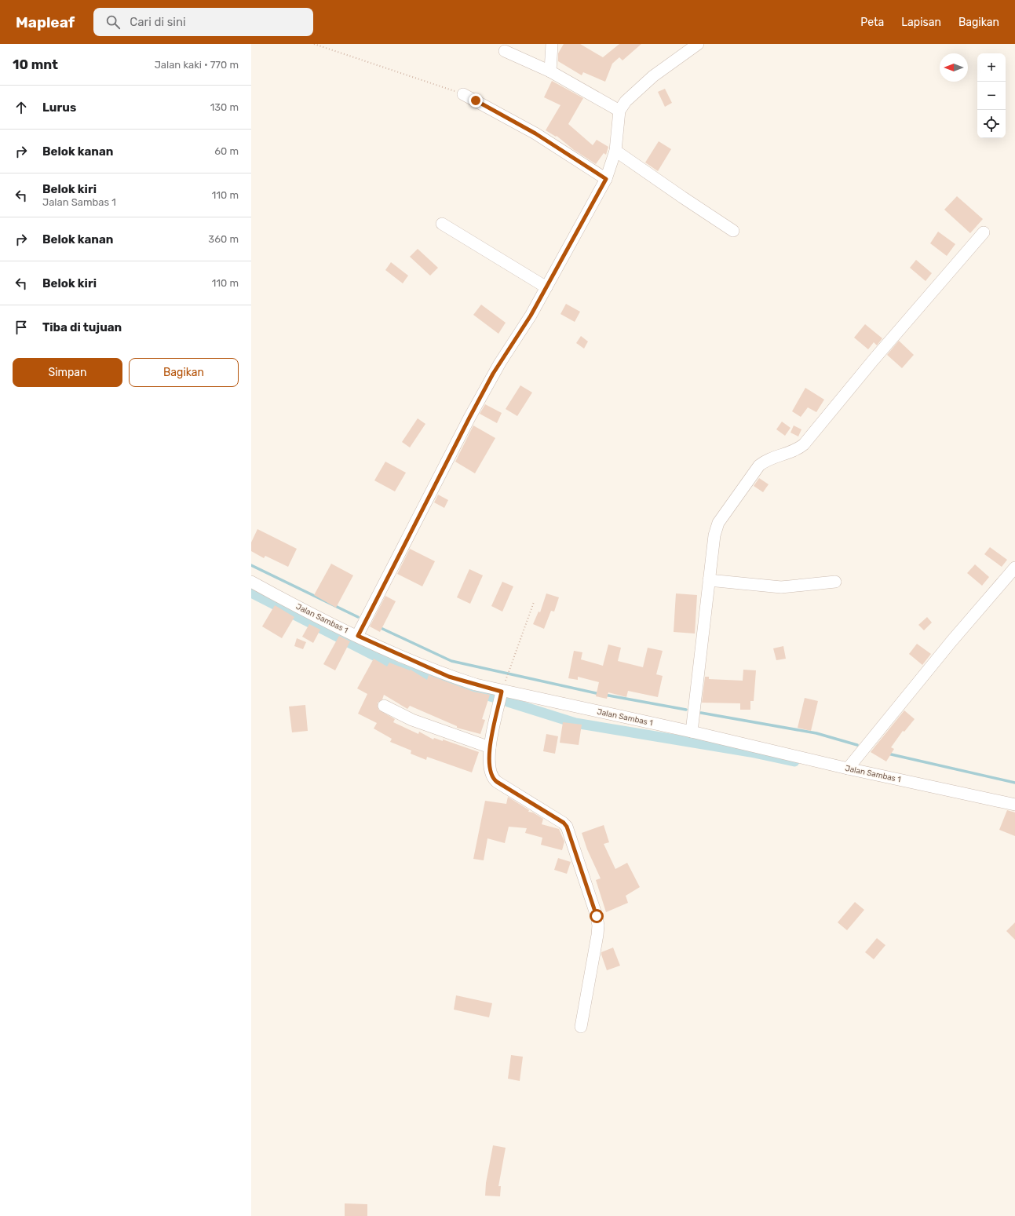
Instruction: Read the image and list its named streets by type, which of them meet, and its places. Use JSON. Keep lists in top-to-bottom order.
{
  "streets": {
    "street": ["Jalan Sambas 1"]
  },
  "north": "left",
  "page": {
    "header": "Mapleaf",
    "search": "Cari di sini",
    "nav": ["Peta", "Lapisan", "Bagikan"],
    "heading": ["10 mnt", "Jalan kaki · 770 m"],
    "map_buttons": ["+", "−"],
    "list": [
      ["Lurus", "130 m"],
      ["Belok kanan", "60 m"],
      ["Belok kiri", "Jalan Sambas 1", "110 m"],
      ["Belok kanan", "360 m"],
      ["Belok kiri", "110 m"],
      "Tiba di tujuan"
    ],
    "buttons": ["Simpan", "Bagikan"]
  }
}
